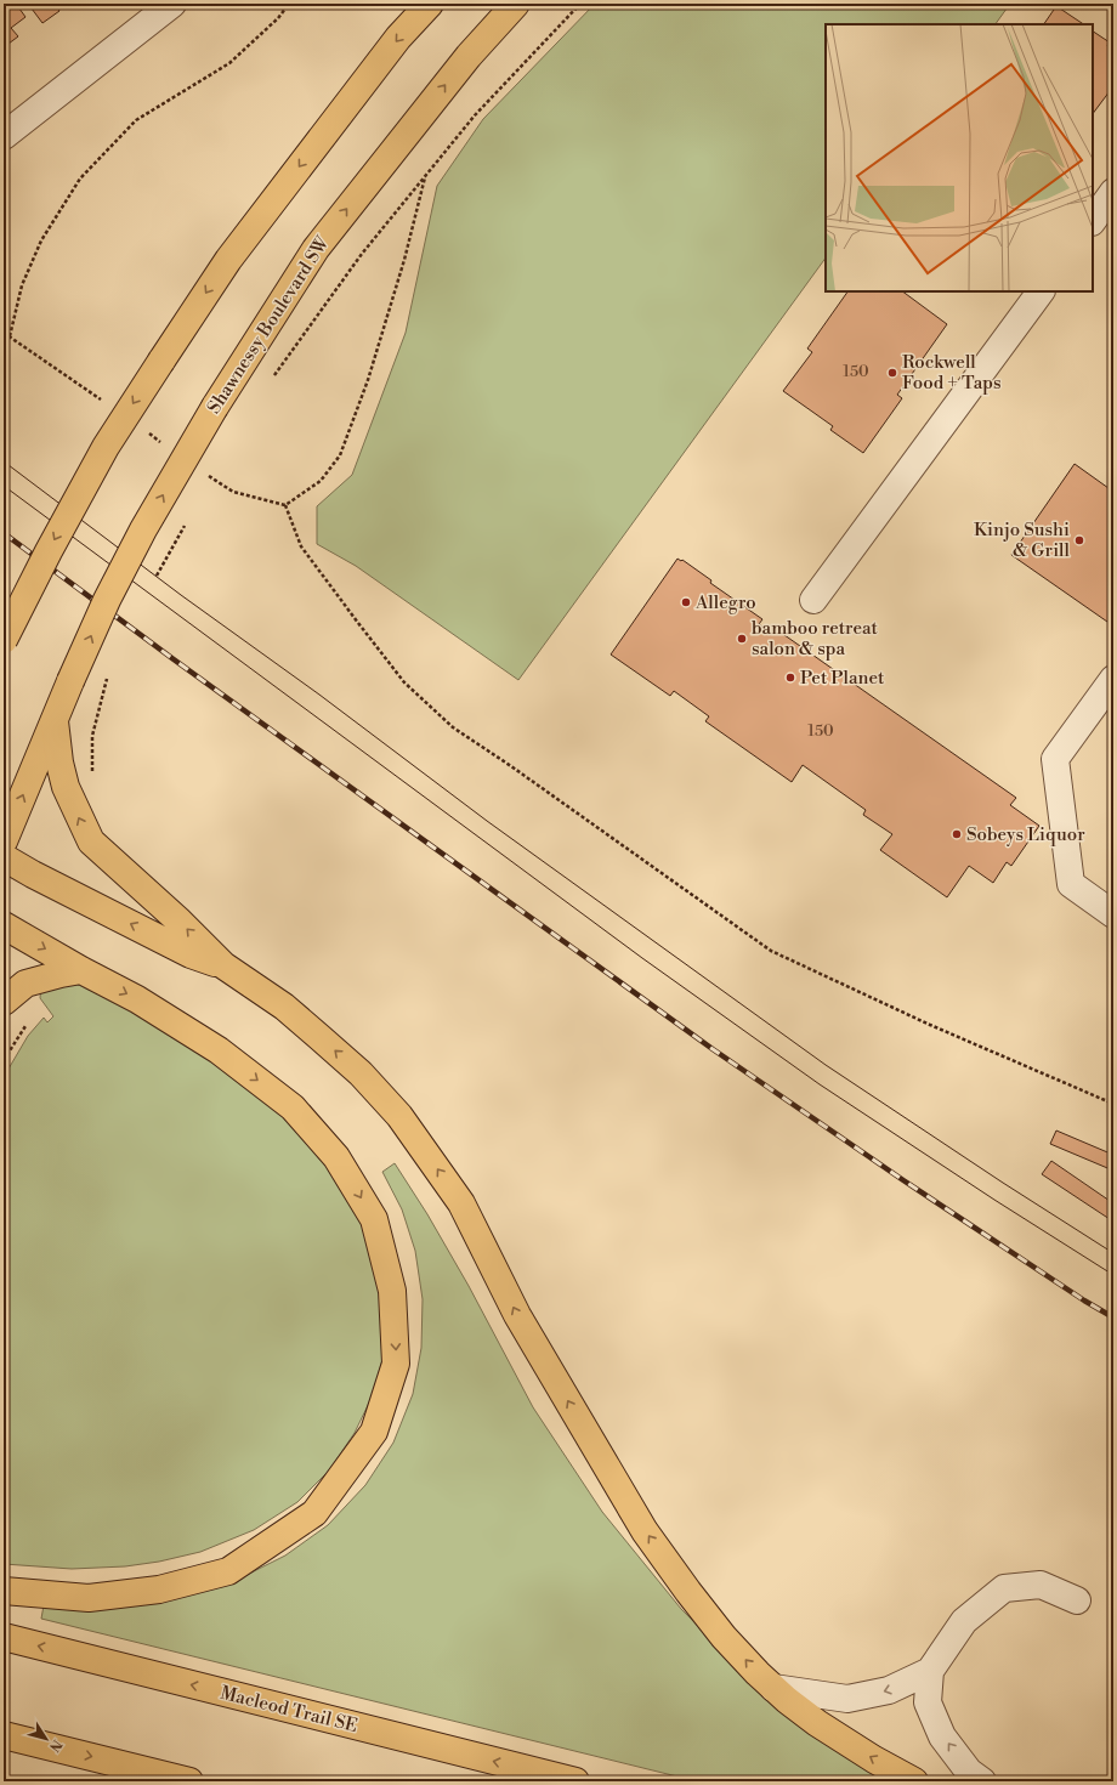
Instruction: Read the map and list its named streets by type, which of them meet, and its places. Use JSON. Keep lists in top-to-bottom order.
{
  "streets": {
    "main road": ["Shawnessy Boulevard SW", "Macleod Trail SE"]
  },
  "places": [
    "Rockwell Food + Taps",
    "Kinjo Sushi & Grill",
    "Allegro",
    "bamboo retreat salon & spa",
    "Pet Planet",
    "Sobeys Liquor"
  ],
  "house_numbers": ["150", "150"],
  "north": "bottom right"
}
